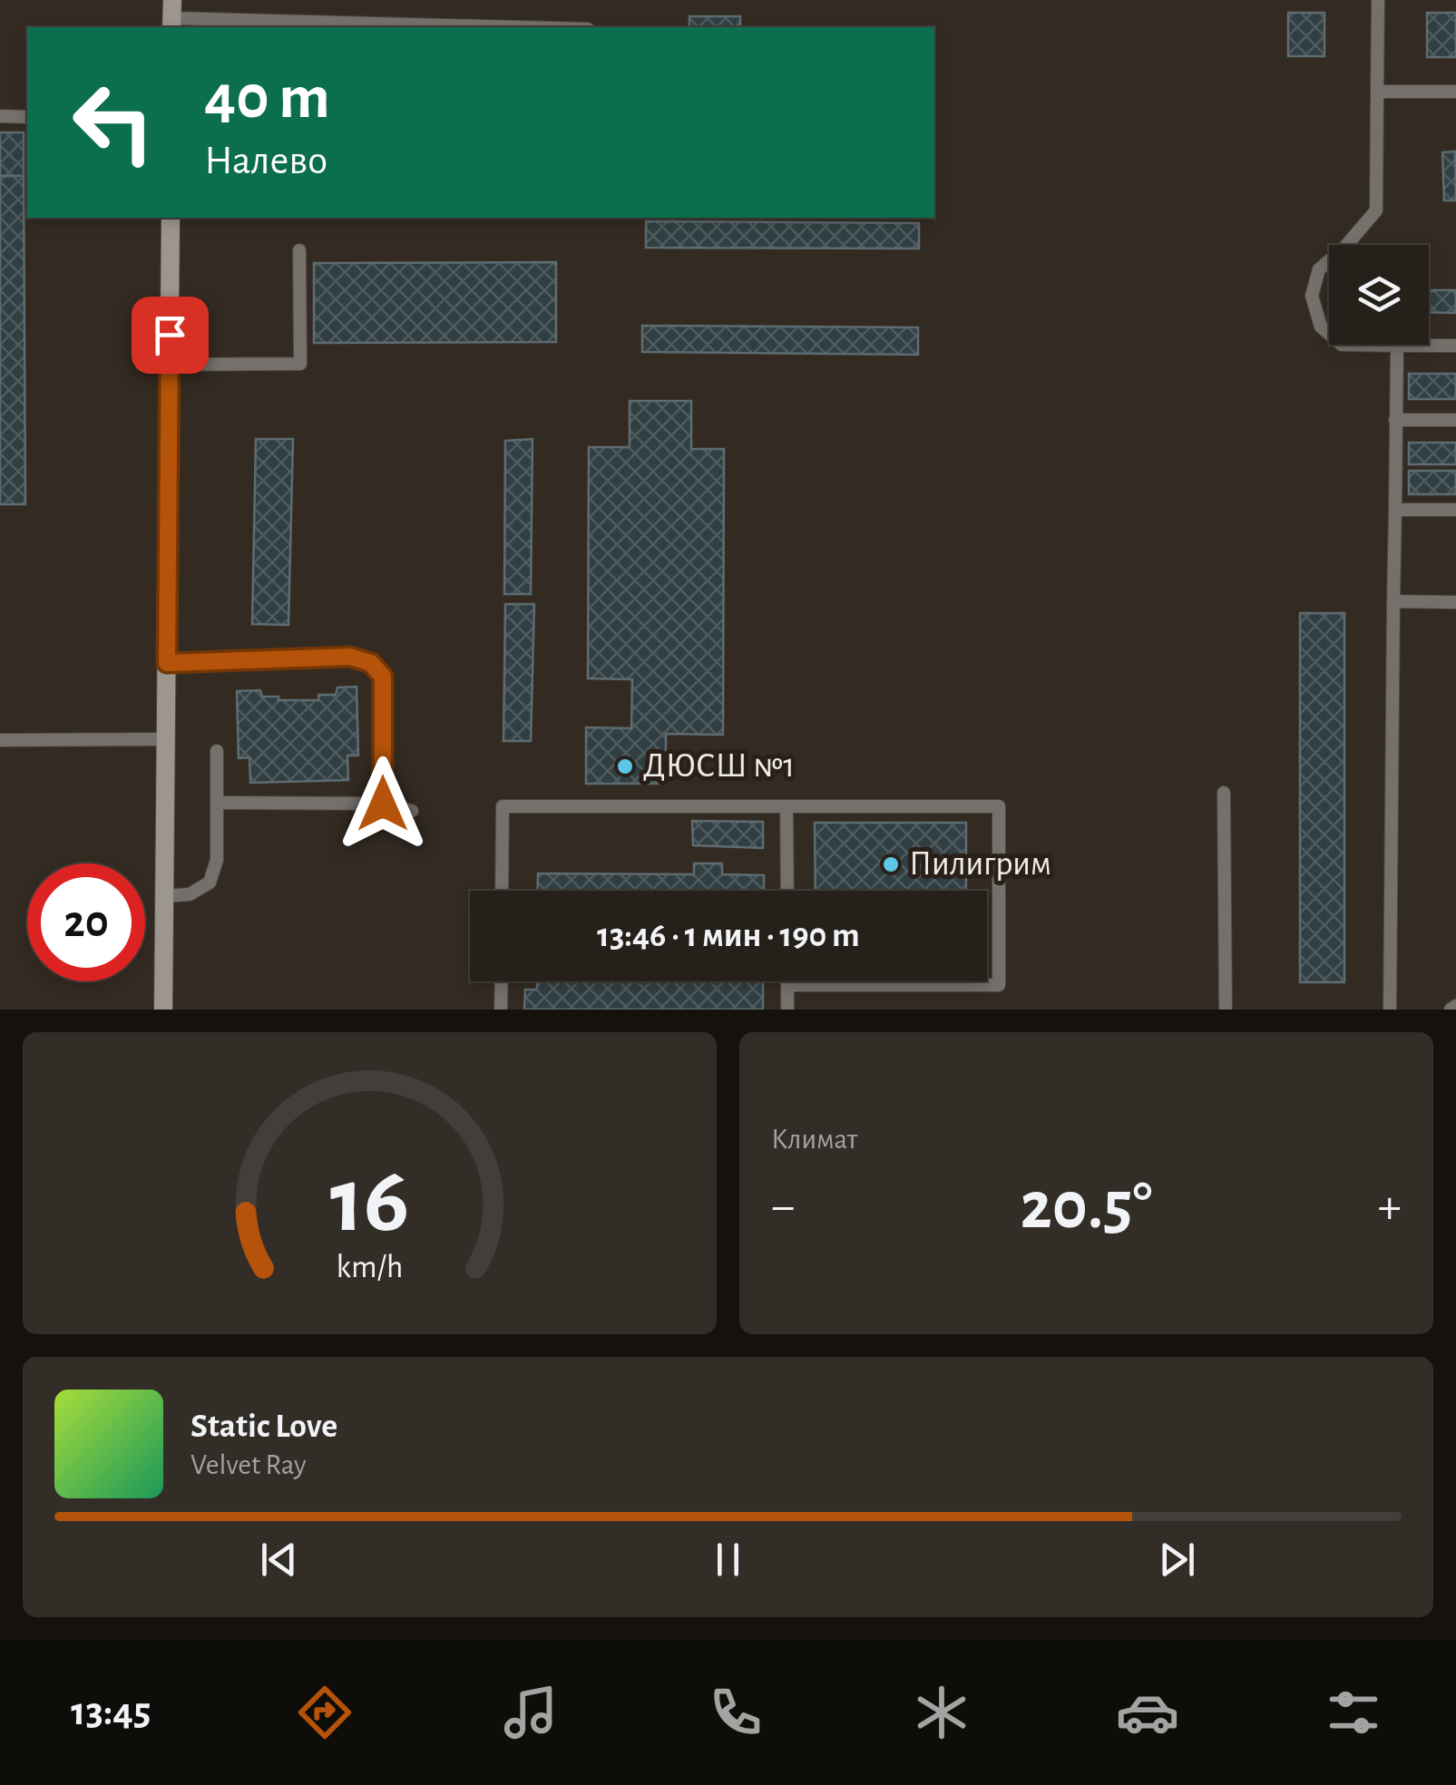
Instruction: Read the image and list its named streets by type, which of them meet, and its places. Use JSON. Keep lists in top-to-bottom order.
{
  "places": ["ДЮСШ №1", "Пилигрим"],
  "page": {
    "turn": ["40 m", "Налево"],
    "limit": "20",
    "trip": "13:46 · 1 мин · 190 m",
    "tile": "Климат",
    "heat": ["−", "20.5°", "+"],
    "song": ["Static Love", "Velvet Ray"],
    "tabs": "13:45",
    "gauge": ["16", "km/h"]
  }
}
